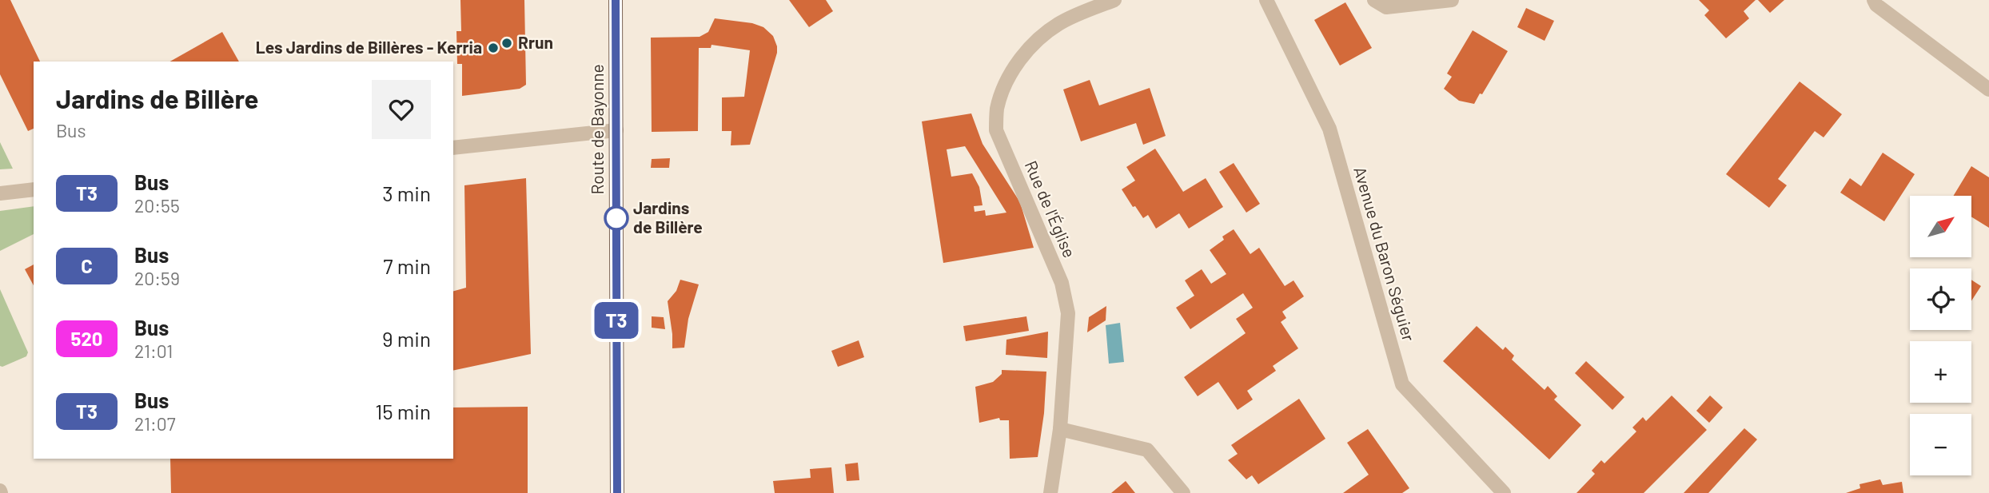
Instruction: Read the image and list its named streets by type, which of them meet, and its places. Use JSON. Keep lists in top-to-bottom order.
{
  "streets": {
    "main road": ["Route de Bayonne"],
    "street": ["Rue de l'Église", "Avenue du Baron Séguier"]
  },
  "places": ["Rrun", "Les Jardins de Billères - Kerria", "Jardins de Billère"],
  "lines": ["bus line T3"],
  "north": "top right",
  "page": {
    "on_map": "T3",
    "heading": ["Jardins de Billère", "Bus"],
    "list": [
      {
        "mark": "T3",
        "name": "Bus",
        "note": "20:55",
        "value": "3 min"
      },
      {
        "mark": "C",
        "name": "Bus",
        "note": "20:59",
        "value": "7 min"
      },
      {
        "mark": "520",
        "name": "Bus",
        "note": "21:01",
        "value": "9 min"
      },
      {
        "mark": "T3",
        "name": "Bus",
        "note": "21:07",
        "value": "15 min"
      }
    ],
    "map_buttons": ["+", "−"]
  }
}
